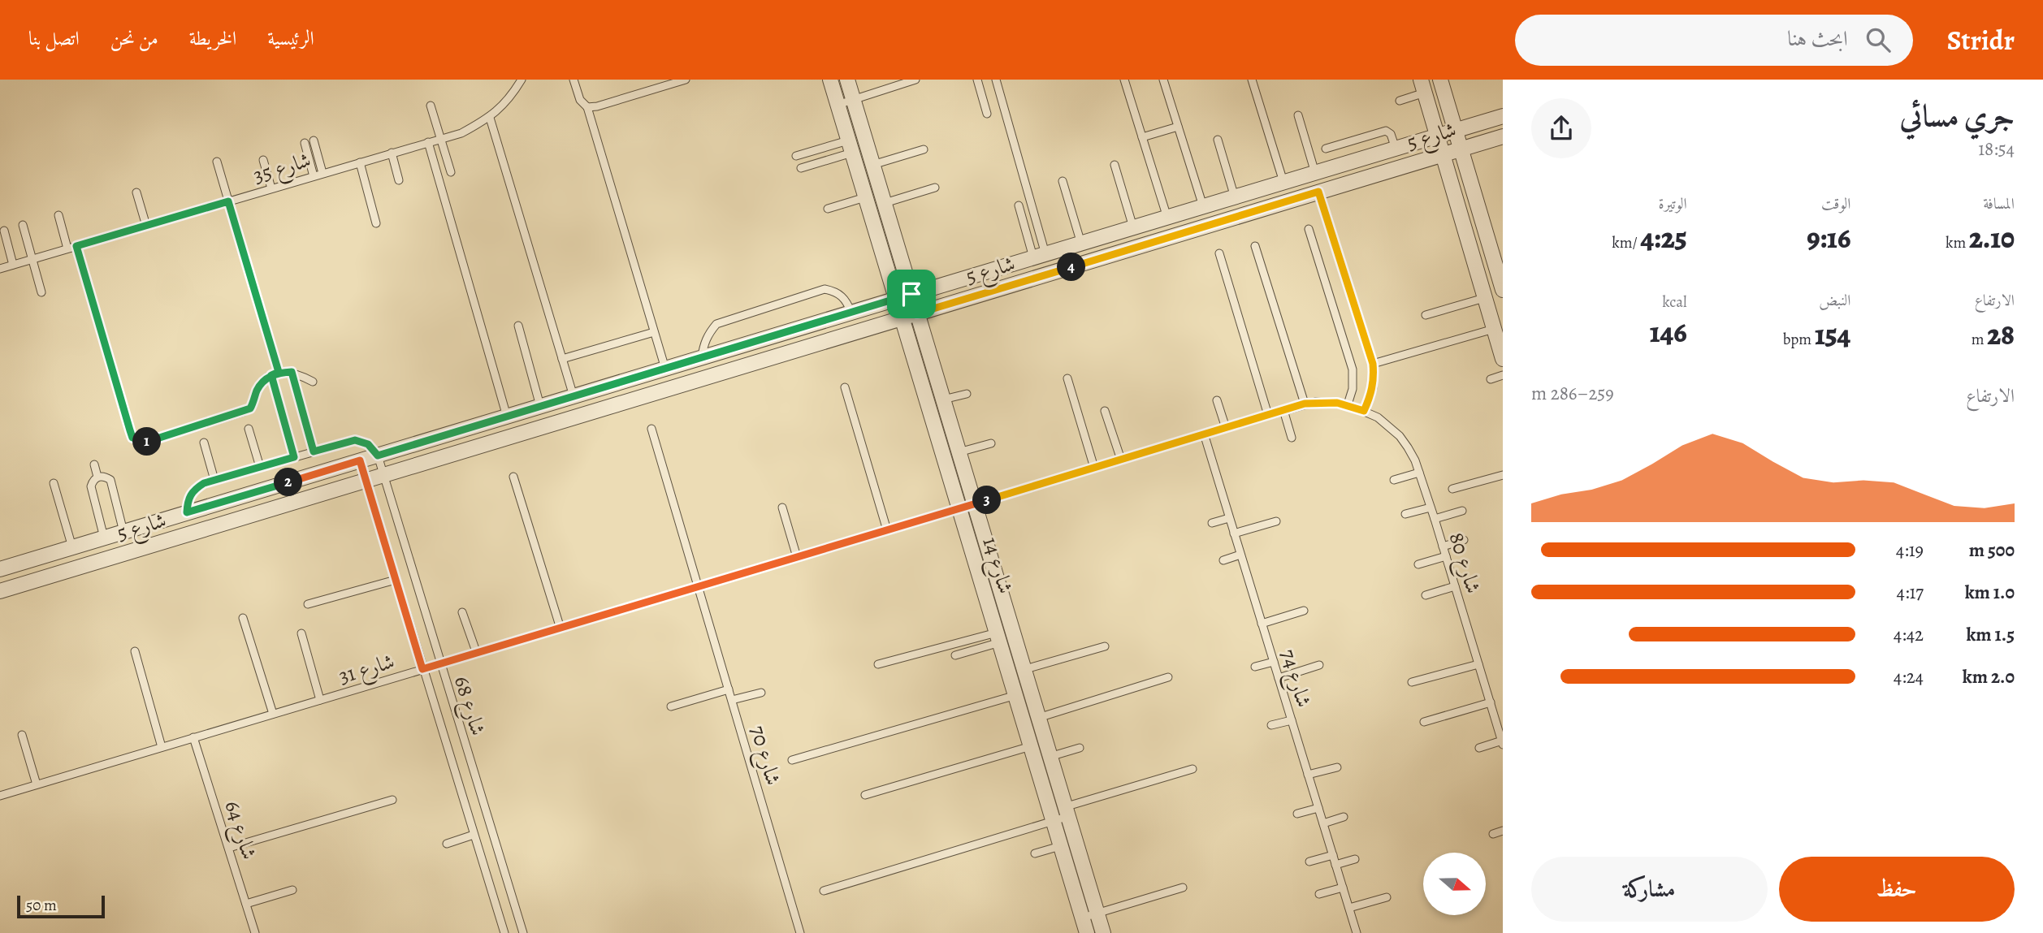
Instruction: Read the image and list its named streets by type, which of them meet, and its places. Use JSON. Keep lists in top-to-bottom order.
{
  "streets": {
    "street": ["شارع 5", "شارع 14"],
    "lane": [
      "شارع 35",
      "شارع 80",
      "شارع 31",
      "شارع 74",
      "شارع 68",
      "شارع 70",
      "شارع 64"
    ]
  },
  "crossings": [
    ["شارع 5", "شارع 14"],
    ["شارع 5", "شارع 68"],
    ["شارع 80", "شارع 31"],
    ["شارع 14", "شارع 31"],
    ["شارع 31", "شارع 74"],
    ["شارع 31", "شارع 68"],
    ["شارع 31", "شارع 70"],
    ["شارع 31", "شارع 64"]
  ],
  "scale_bar": "50 m",
  "north": "right",
  "page": {
    "header": "Stridr",
    "search": "ابحث هنا",
    "nav": [
      "الرئيسية",
      "الخريطة",
      "من نحن",
      "اتصل بنا"
    ],
    "heading": ["جري مسائي", "18:54"],
    "stats": [
      ["المسافة", "2.10 km"],
      ["الوقت", "9:16"],
      ["الوتيرة", "4:25 /km"],
      ["الارتفاع", "28 m"],
      ["النبض", "154 bpm"],
      ["kcal", "146"]
    ],
    "pins": [
      "4",
      "1",
      "2",
      "3"
    ],
    "chart": ["الارتفاع", "259–286 m"],
    "list": [
      {
        "name": "500 m",
        "note": "4:19"
      },
      {
        "name": "1.0 km",
        "note": "4:17"
      },
      {
        "name": "1.5 km",
        "note": "4:42"
      },
      {
        "name": "2.0 km",
        "note": "4:24"
      }
    ],
    "buttons": ["حفظ", "مشاركة"],
    "scale": "50 m"
  }
}
